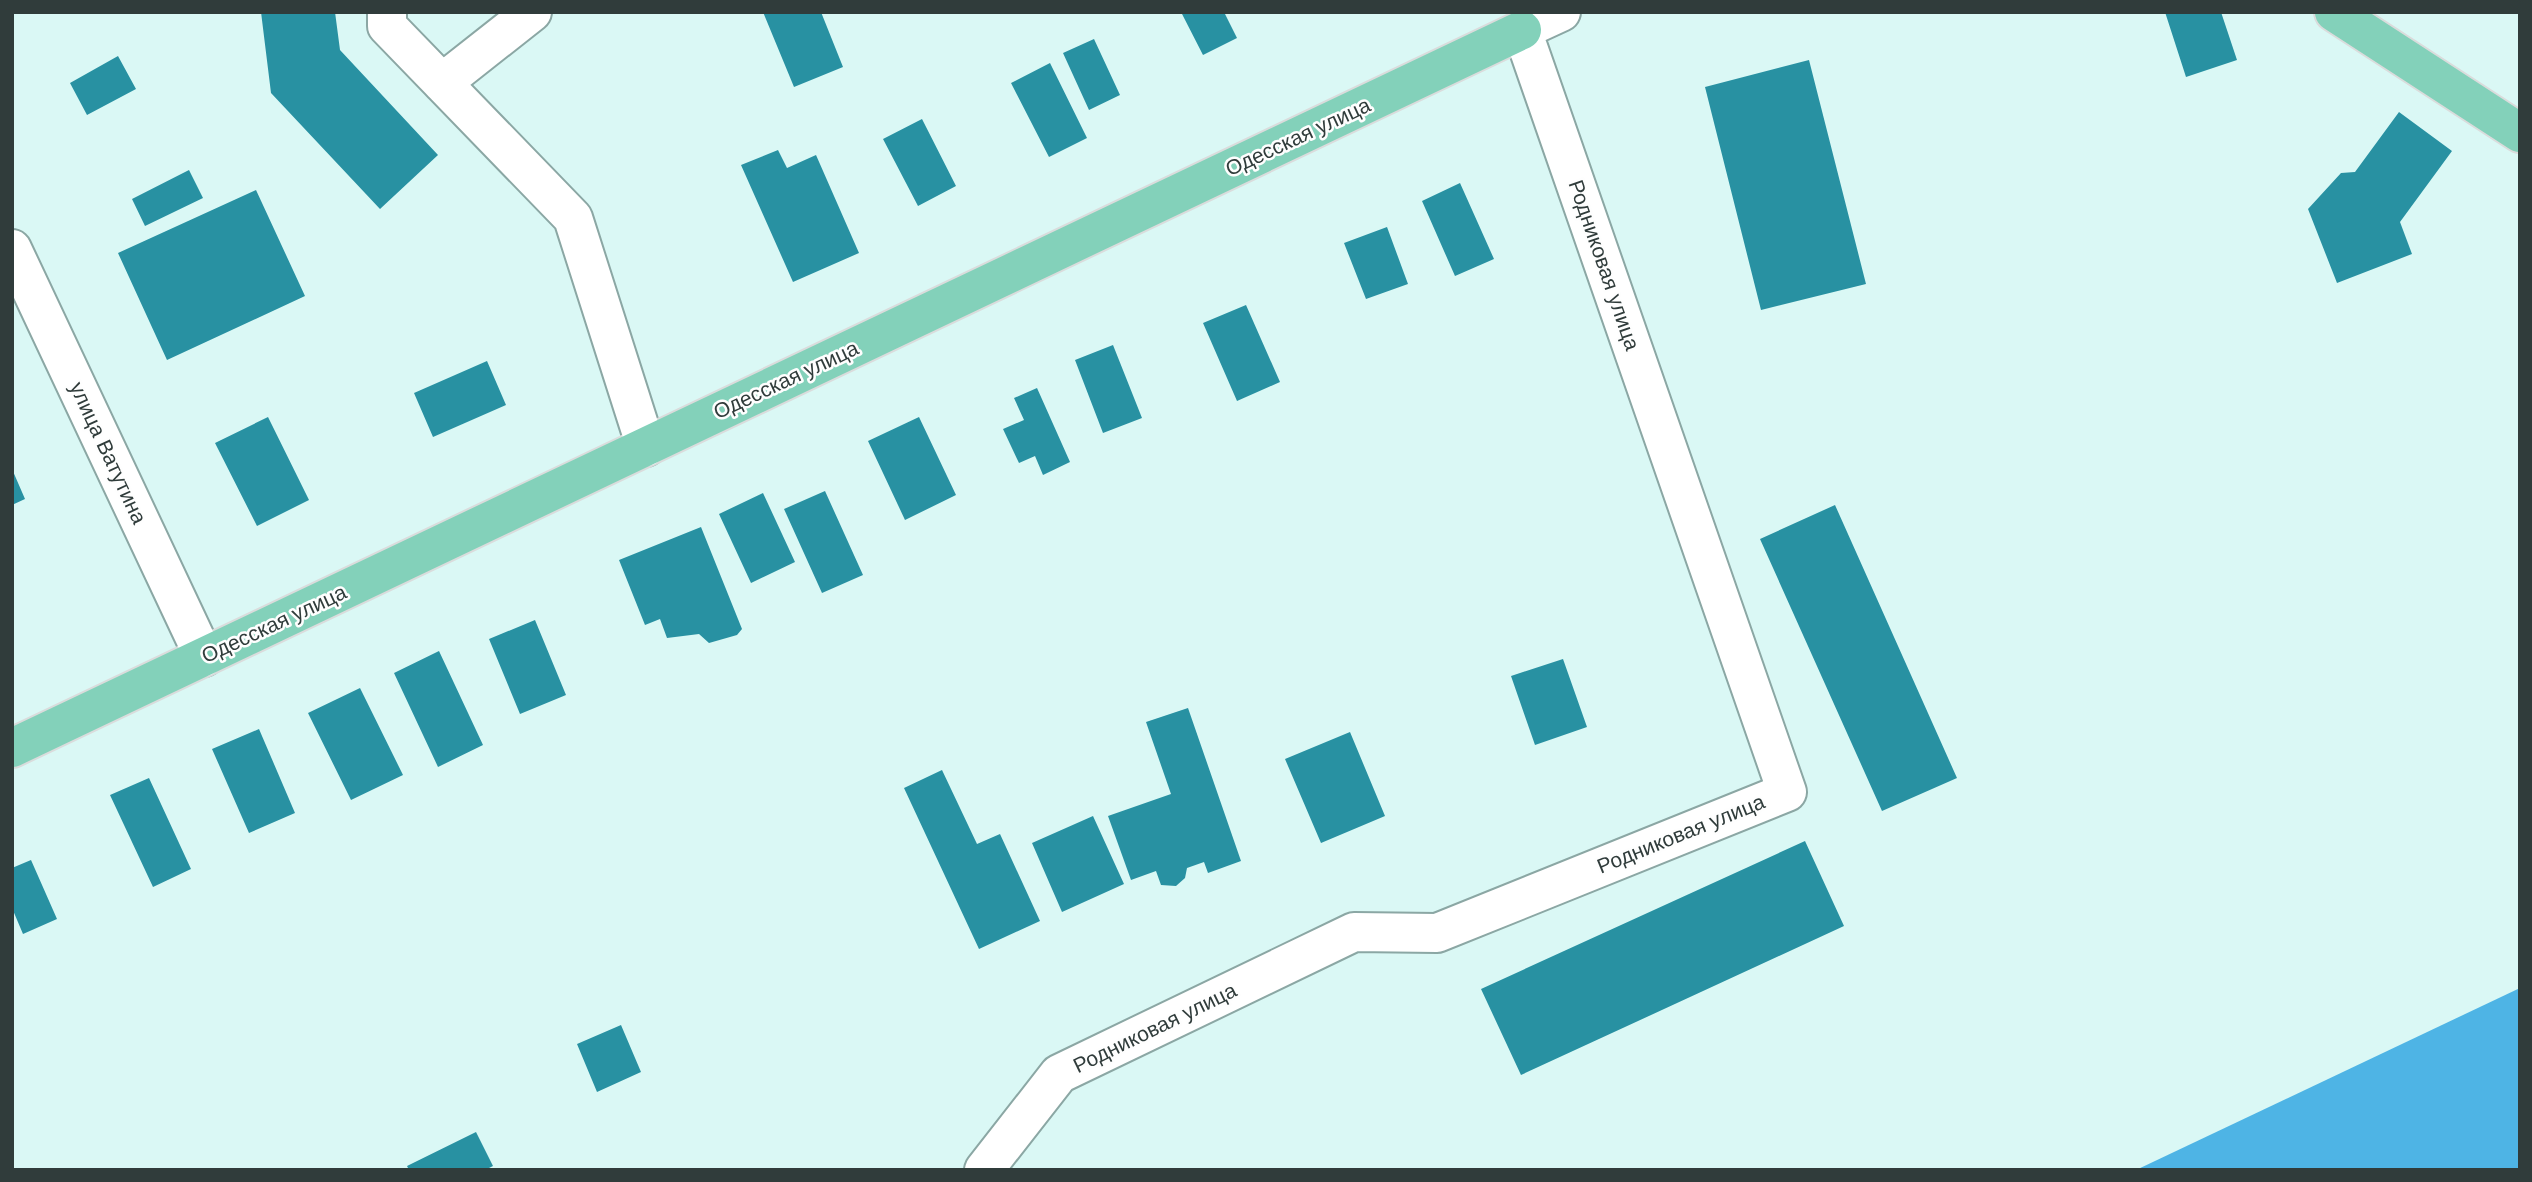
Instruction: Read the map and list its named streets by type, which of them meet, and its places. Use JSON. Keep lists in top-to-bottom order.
{
  "streets": {
    "main road": ["Одесская улица"],
    "street": ["Родниковая улица", "улица Ватутина"]
  },
  "crossings": [
    ["Одесская улица", "Родниковая улица"],
    ["Одесская улица", "улица Ватутина"]
  ]
}
